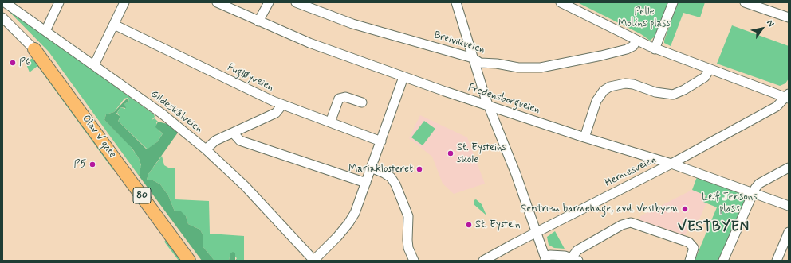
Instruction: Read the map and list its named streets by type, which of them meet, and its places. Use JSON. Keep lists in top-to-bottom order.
{
  "streets": {
    "highway": ["Olav V gate", "80"],
    "street": [
      "Breivikveien",
      "Fugløyveien",
      "Fredensborgveien",
      "Gildeskålveien",
      "Hernesveien"
    ]
  },
  "crossings": [
    ["Fredensborgveien", "Hernesveien"]
  ],
  "districts": ["VESTBYEN"],
  "parks": ["Pelle Molins plass", "Leif Jensons plass"],
  "places": [
    "P6",
    "St. Eysteins skole",
    "P5",
    "Mariaklosteret",
    "Sentrum barnehage, avd. Vestbyen",
    "St. Eystein"
  ],
  "north": "top right"
}
